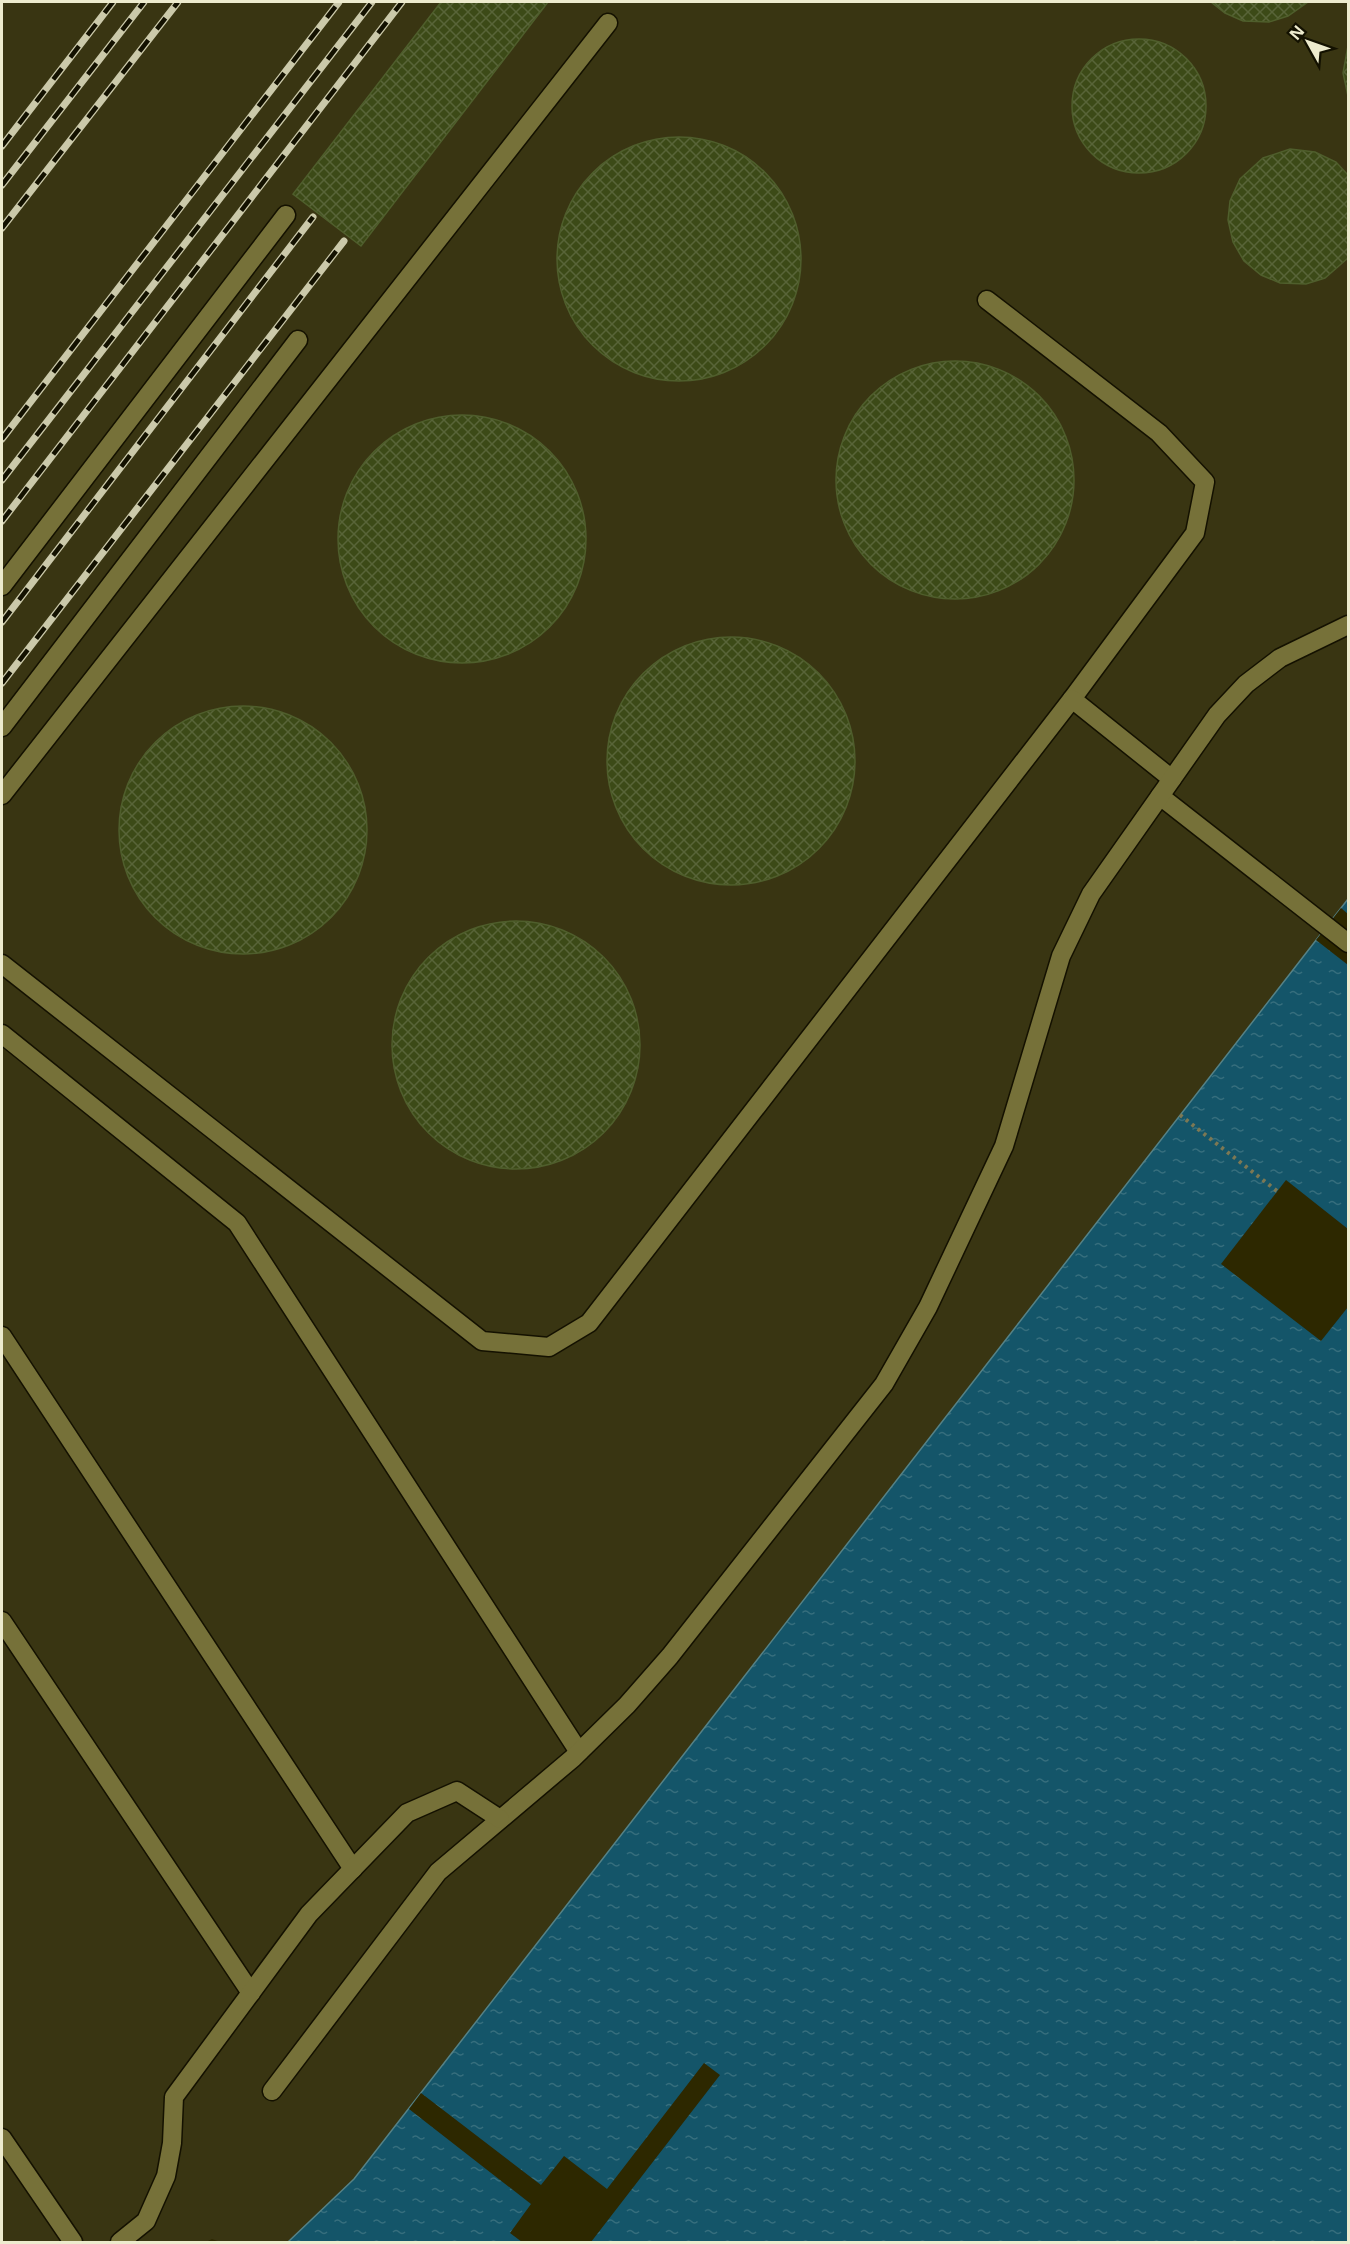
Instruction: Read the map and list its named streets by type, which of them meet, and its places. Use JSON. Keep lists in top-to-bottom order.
{
  "north": "top left"
}
